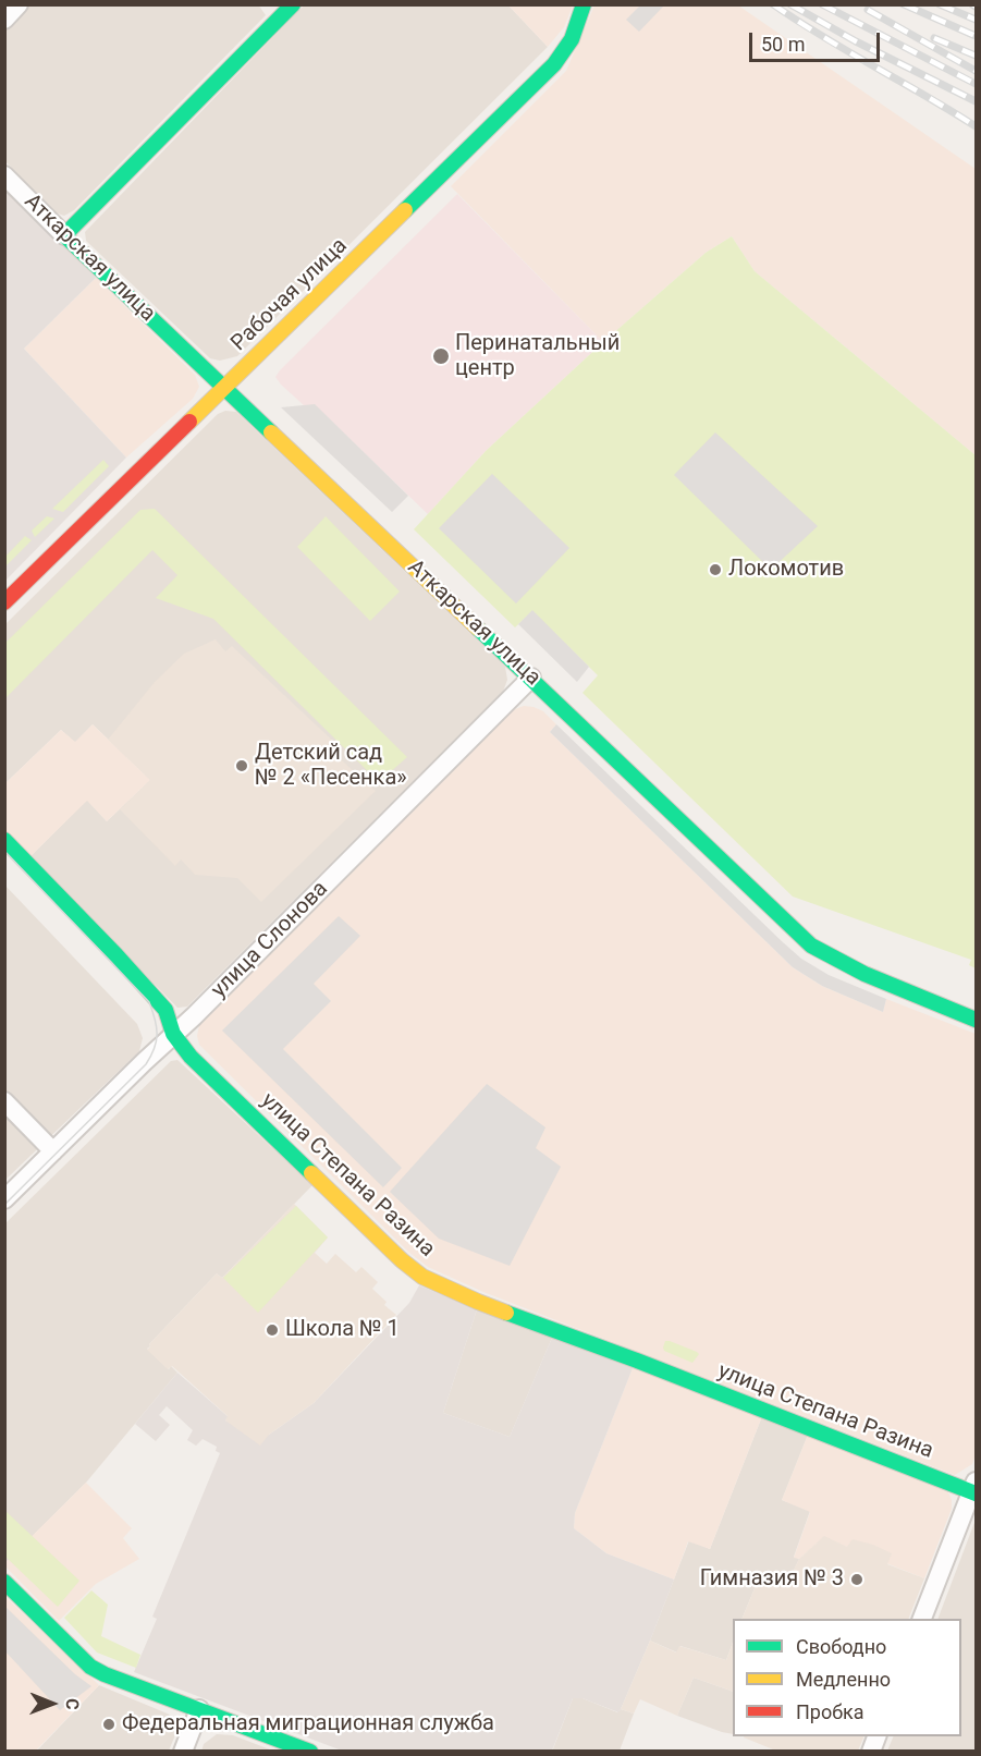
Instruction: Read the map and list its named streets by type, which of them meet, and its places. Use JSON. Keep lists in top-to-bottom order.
{
  "streets": {
    "street": [
      "Аткарская улица",
      "Рабочая улица",
      "улица Слонова",
      "улица Степана Разина"
    ]
  },
  "crossings": [
    ["Аткарская улица", "Рабочая улица"],
    ["Аткарская улица", "улица Слонова"],
    ["улица Слонова", "улица Степана Разина"]
  ],
  "places": [
    "Перинатальный центр",
    "Локомотив",
    "Детский сад № 2 «Песенка»",
    "Школа № 1",
    "Гимназия № 3",
    "Федеральная миграционная служба"
  ],
  "legend": ["Свободно", "Медленно", "Пробка"],
  "scale_bar": "50 m",
  "north": "right"
}
